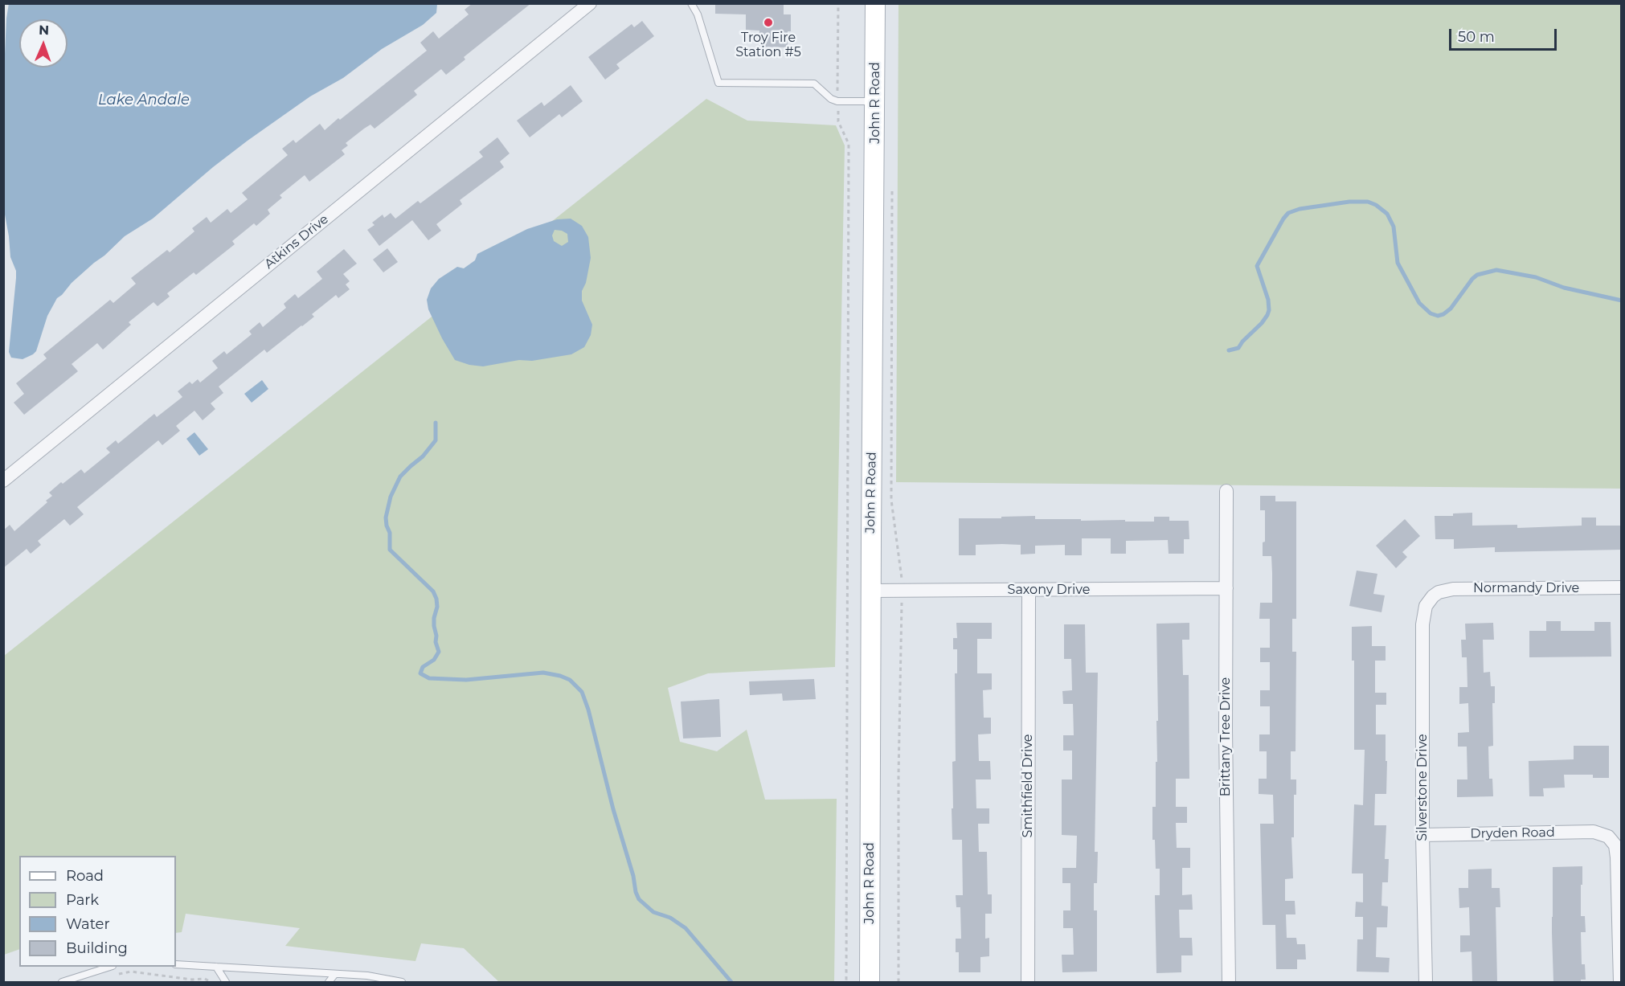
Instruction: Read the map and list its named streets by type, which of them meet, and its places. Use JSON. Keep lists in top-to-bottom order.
{
  "streets": {
    "main road": ["John R Road"],
    "street": [
      "Atkins Drive",
      "Normandy Drive",
      "Saxony Drive",
      "Brittany Tree Drive",
      "Smithfield Drive",
      "Silverstone Drive",
      "Dryden Road"
    ]
  },
  "crossings": [
    ["John R Road", "Saxony Drive"],
    ["Normandy Drive", "Silverstone Drive"],
    ["Saxony Drive", "Brittany Tree Drive"],
    ["Saxony Drive", "Smithfield Drive"],
    ["Silverstone Drive", "Dryden Road"]
  ],
  "water": ["Lake Andale"],
  "places": ["Troy Fire Station #5"],
  "legend": [
    "Road",
    "Park",
    "Water",
    "Building"
  ],
  "scale_bar": "50 m",
  "north": "top"
}
